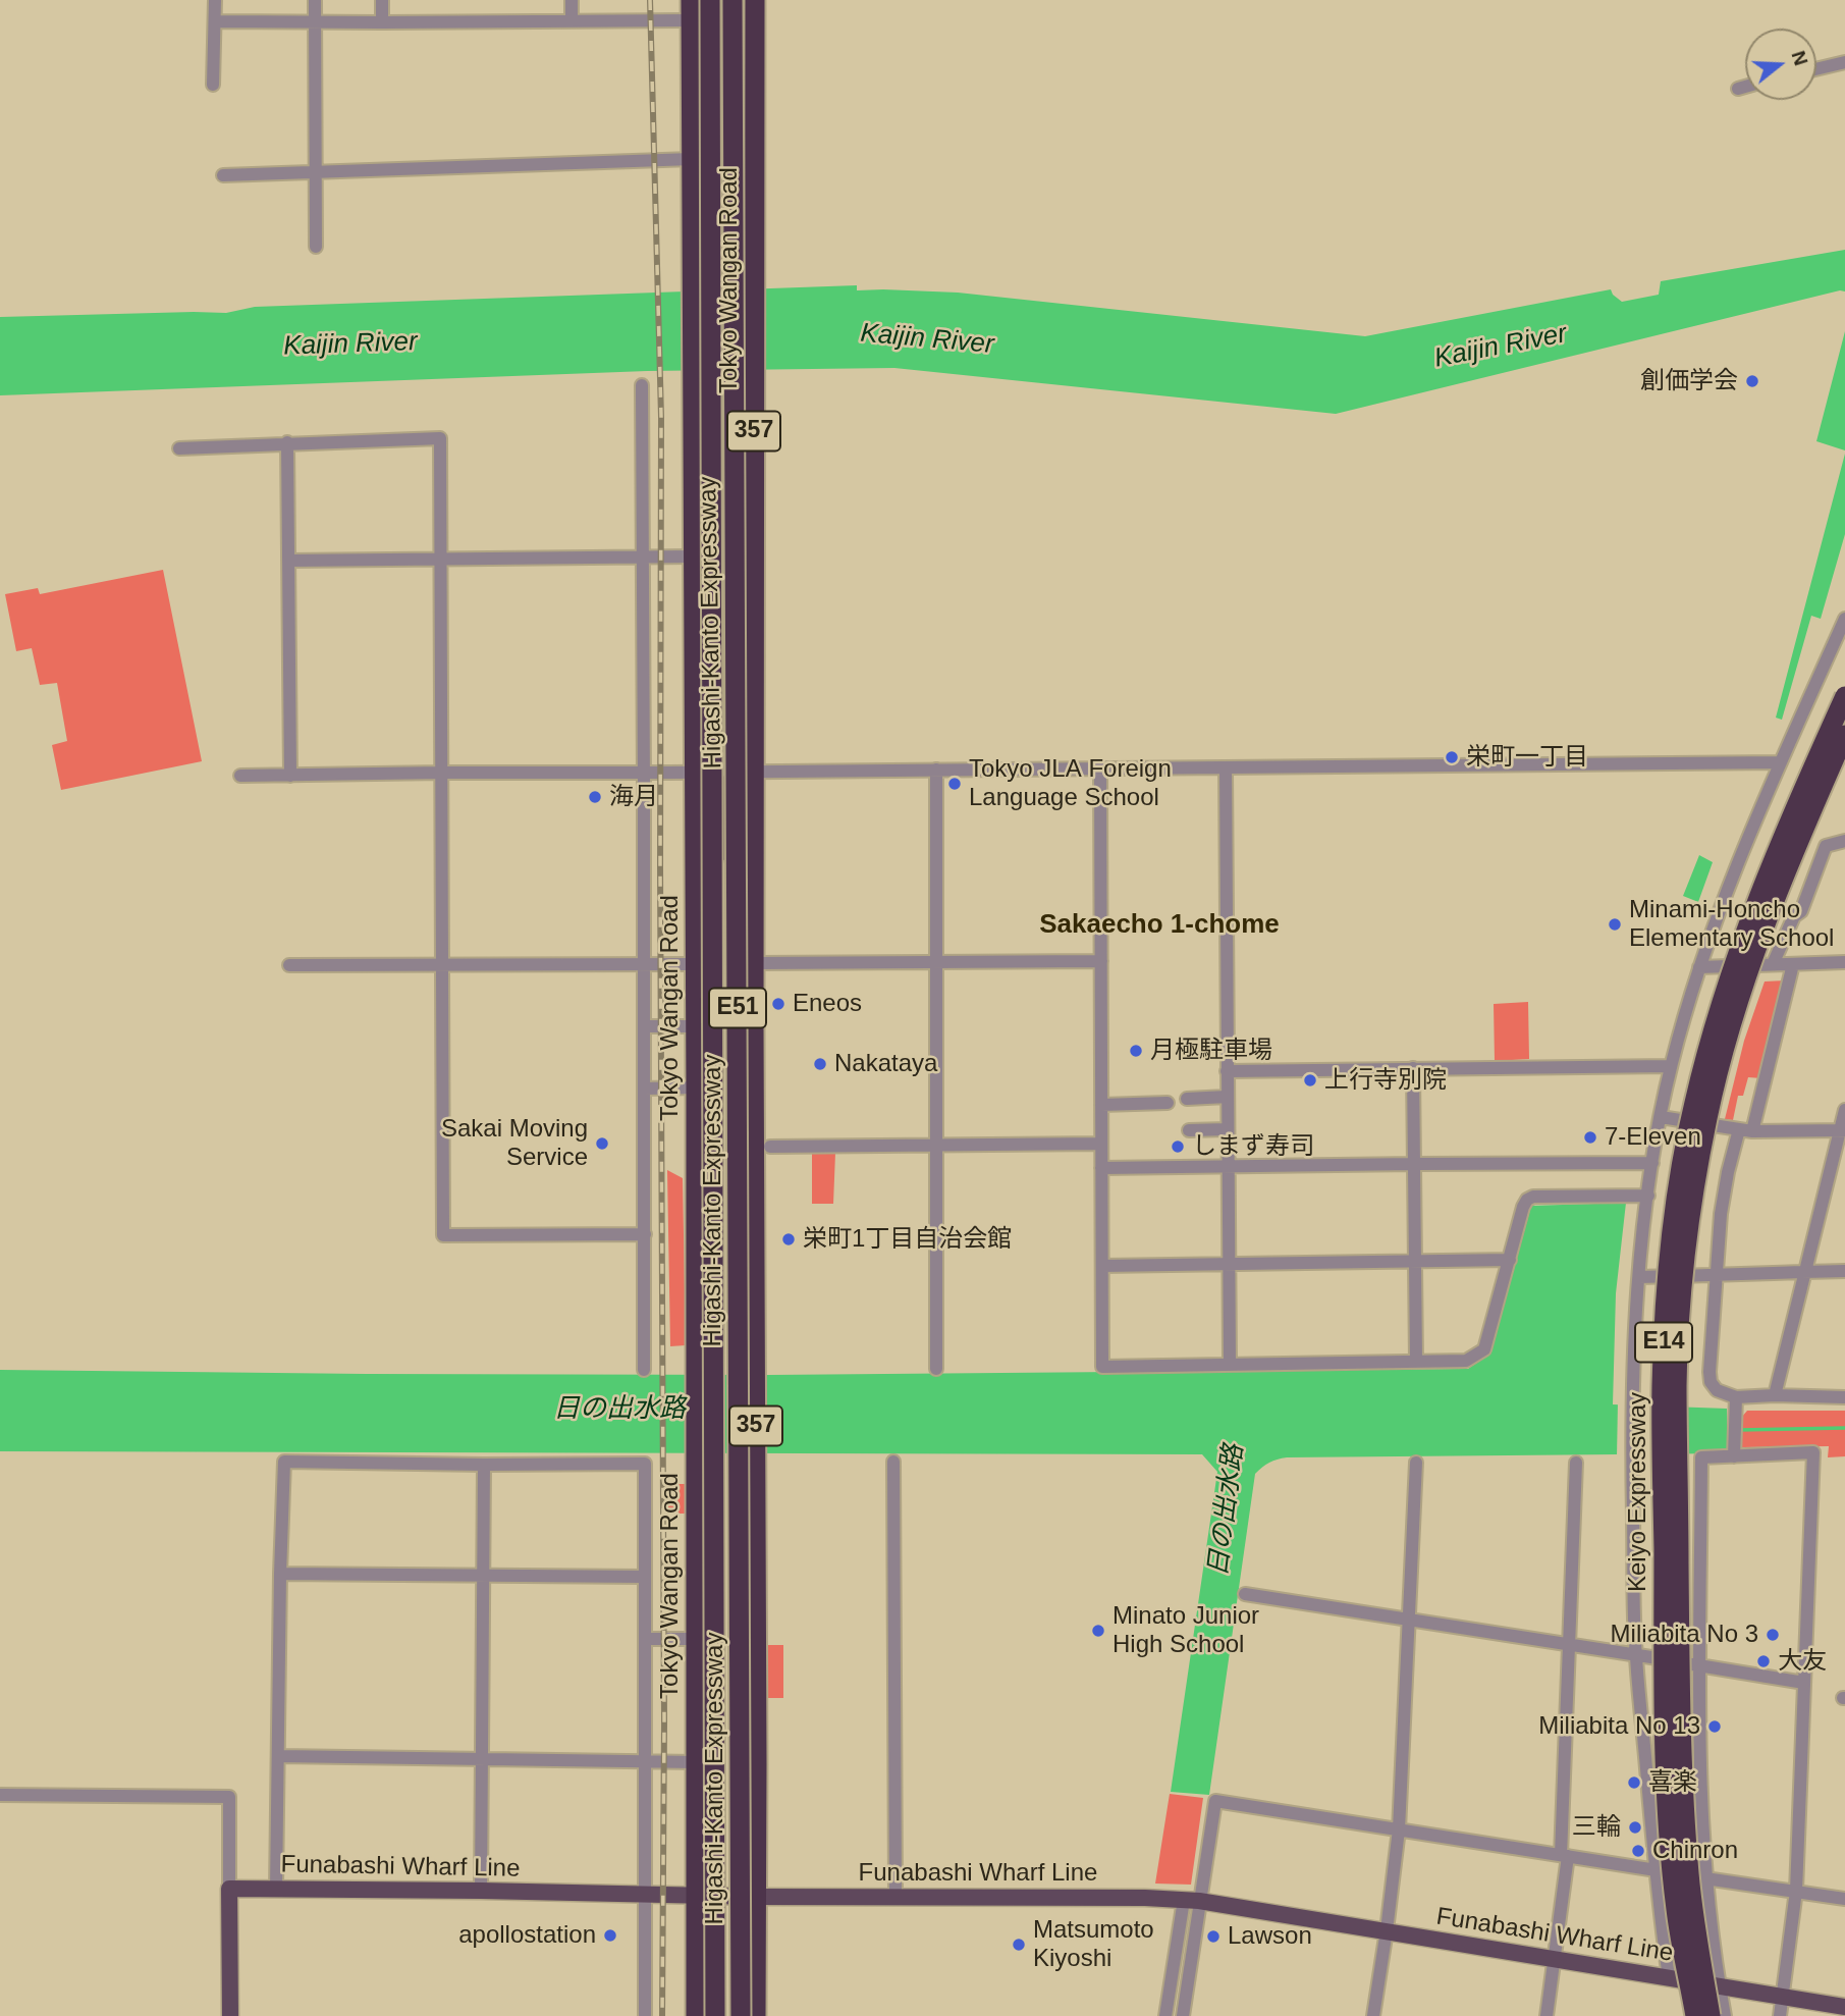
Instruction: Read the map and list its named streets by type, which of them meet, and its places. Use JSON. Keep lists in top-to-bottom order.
{
  "streets": {
    "highway": [
      "Tokyo Wangan Road",
      "357",
      "Higashi-Kanto Expressway",
      "E51",
      "E14",
      "Keiyo Expressway"
    ],
    "main road": ["Funabashi Wharf Line"]
  },
  "crossings": [
    ["Tokyo Wangan Road", "357"],
    ["Tokyo Wangan Road", "Funabashi Wharf Line"]
  ],
  "districts": ["Sakaecho 1-chome"],
  "water": ["Kaijin River", "日の出水路"],
  "places": [
    "創価学会",
    "栄町一丁目",
    "Tokyo JLA Foreign Language School",
    "海月",
    "Minami-Honcho Elementary School",
    "Eneos",
    "月極駐車場",
    "Nakataya",
    "上行寺別院",
    "7-Eleven",
    "Sakai Moving Service",
    "しまず寿司",
    "栄町1丁目自治会館",
    "Minato Junior High School",
    "Miliabita No 3",
    "大友",
    "Miliabita No 13",
    "喜楽",
    "三輪",
    "Chinron",
    "apollostation",
    "Lawson",
    "Matsumoto Kiyoshi"
  ],
  "north": "right"
}
